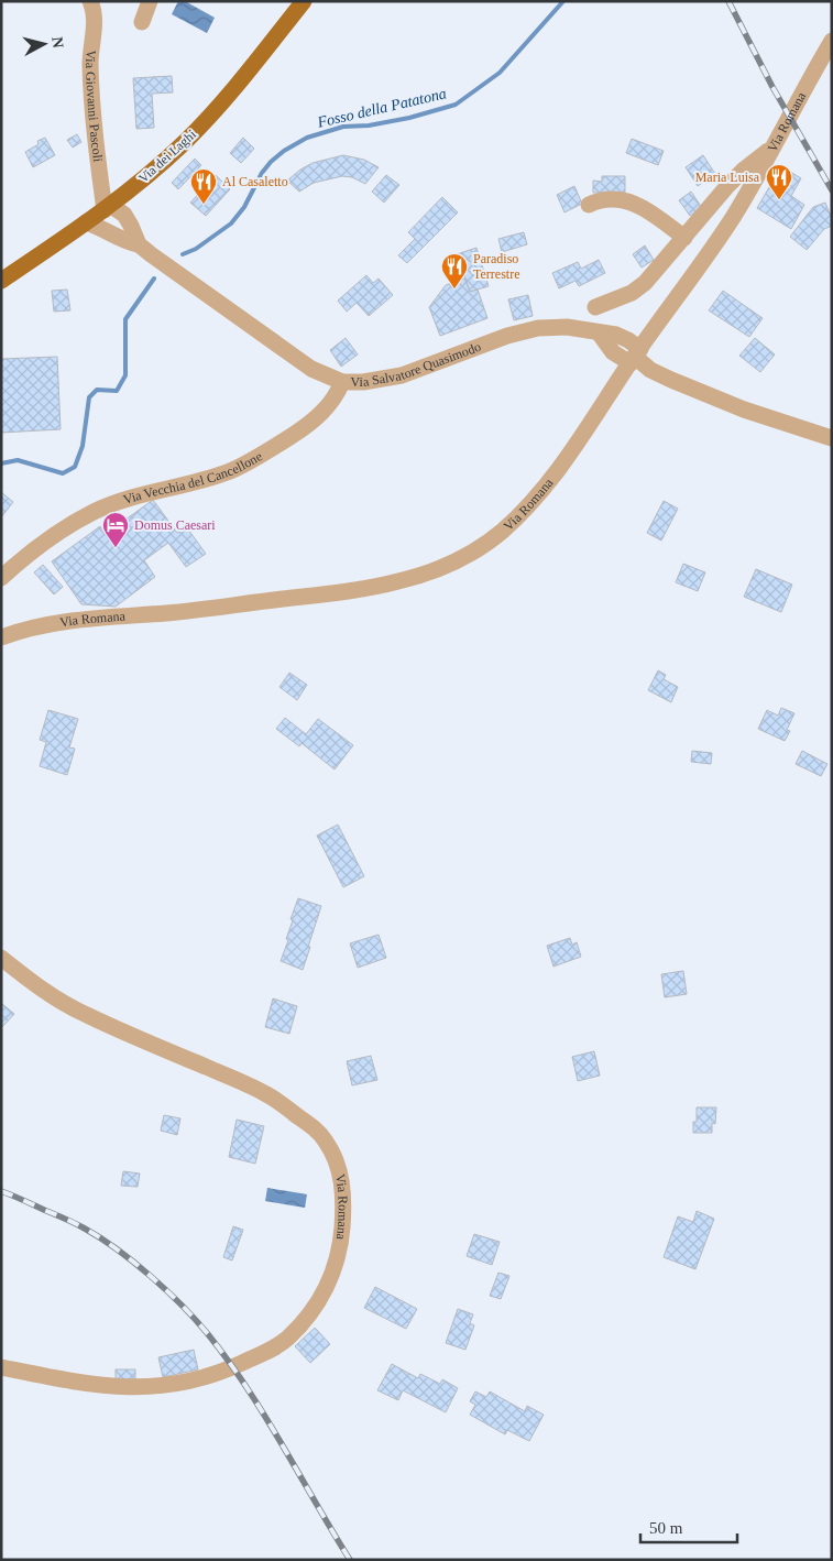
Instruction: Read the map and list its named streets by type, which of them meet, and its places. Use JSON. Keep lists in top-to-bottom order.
{
  "streets": {
    "main road": ["Via dei Laghi"],
    "street": [
      "Via Giovanni Pascoli",
      "Via Romana",
      "Via Salvatore Quasimodo",
      "Via Vecchia del Cancellone"
    ]
  },
  "crossings": [
    ["Via Giovanni Pascoli", "Via dei Laghi"],
    ["Via Giovanni Pascoli", "Via Salvatore Quasimodo"],
    ["Via Romana", "Via Salvatore Quasimodo"],
    ["Via dei Laghi", "Via Salvatore Quasimodo"],
    ["Via Salvatore Quasimodo", "Via Vecchia del Cancellone"]
  ],
  "water": ["Fosso della Patatona"],
  "places": {
    "restaurant": ["Maria Luisa", "Al Casaletto", "Paradiso Terrestre"],
    "hotel": ["Domus Caesari"]
  },
  "scale_bar": "50 m",
  "north": "right"
}
